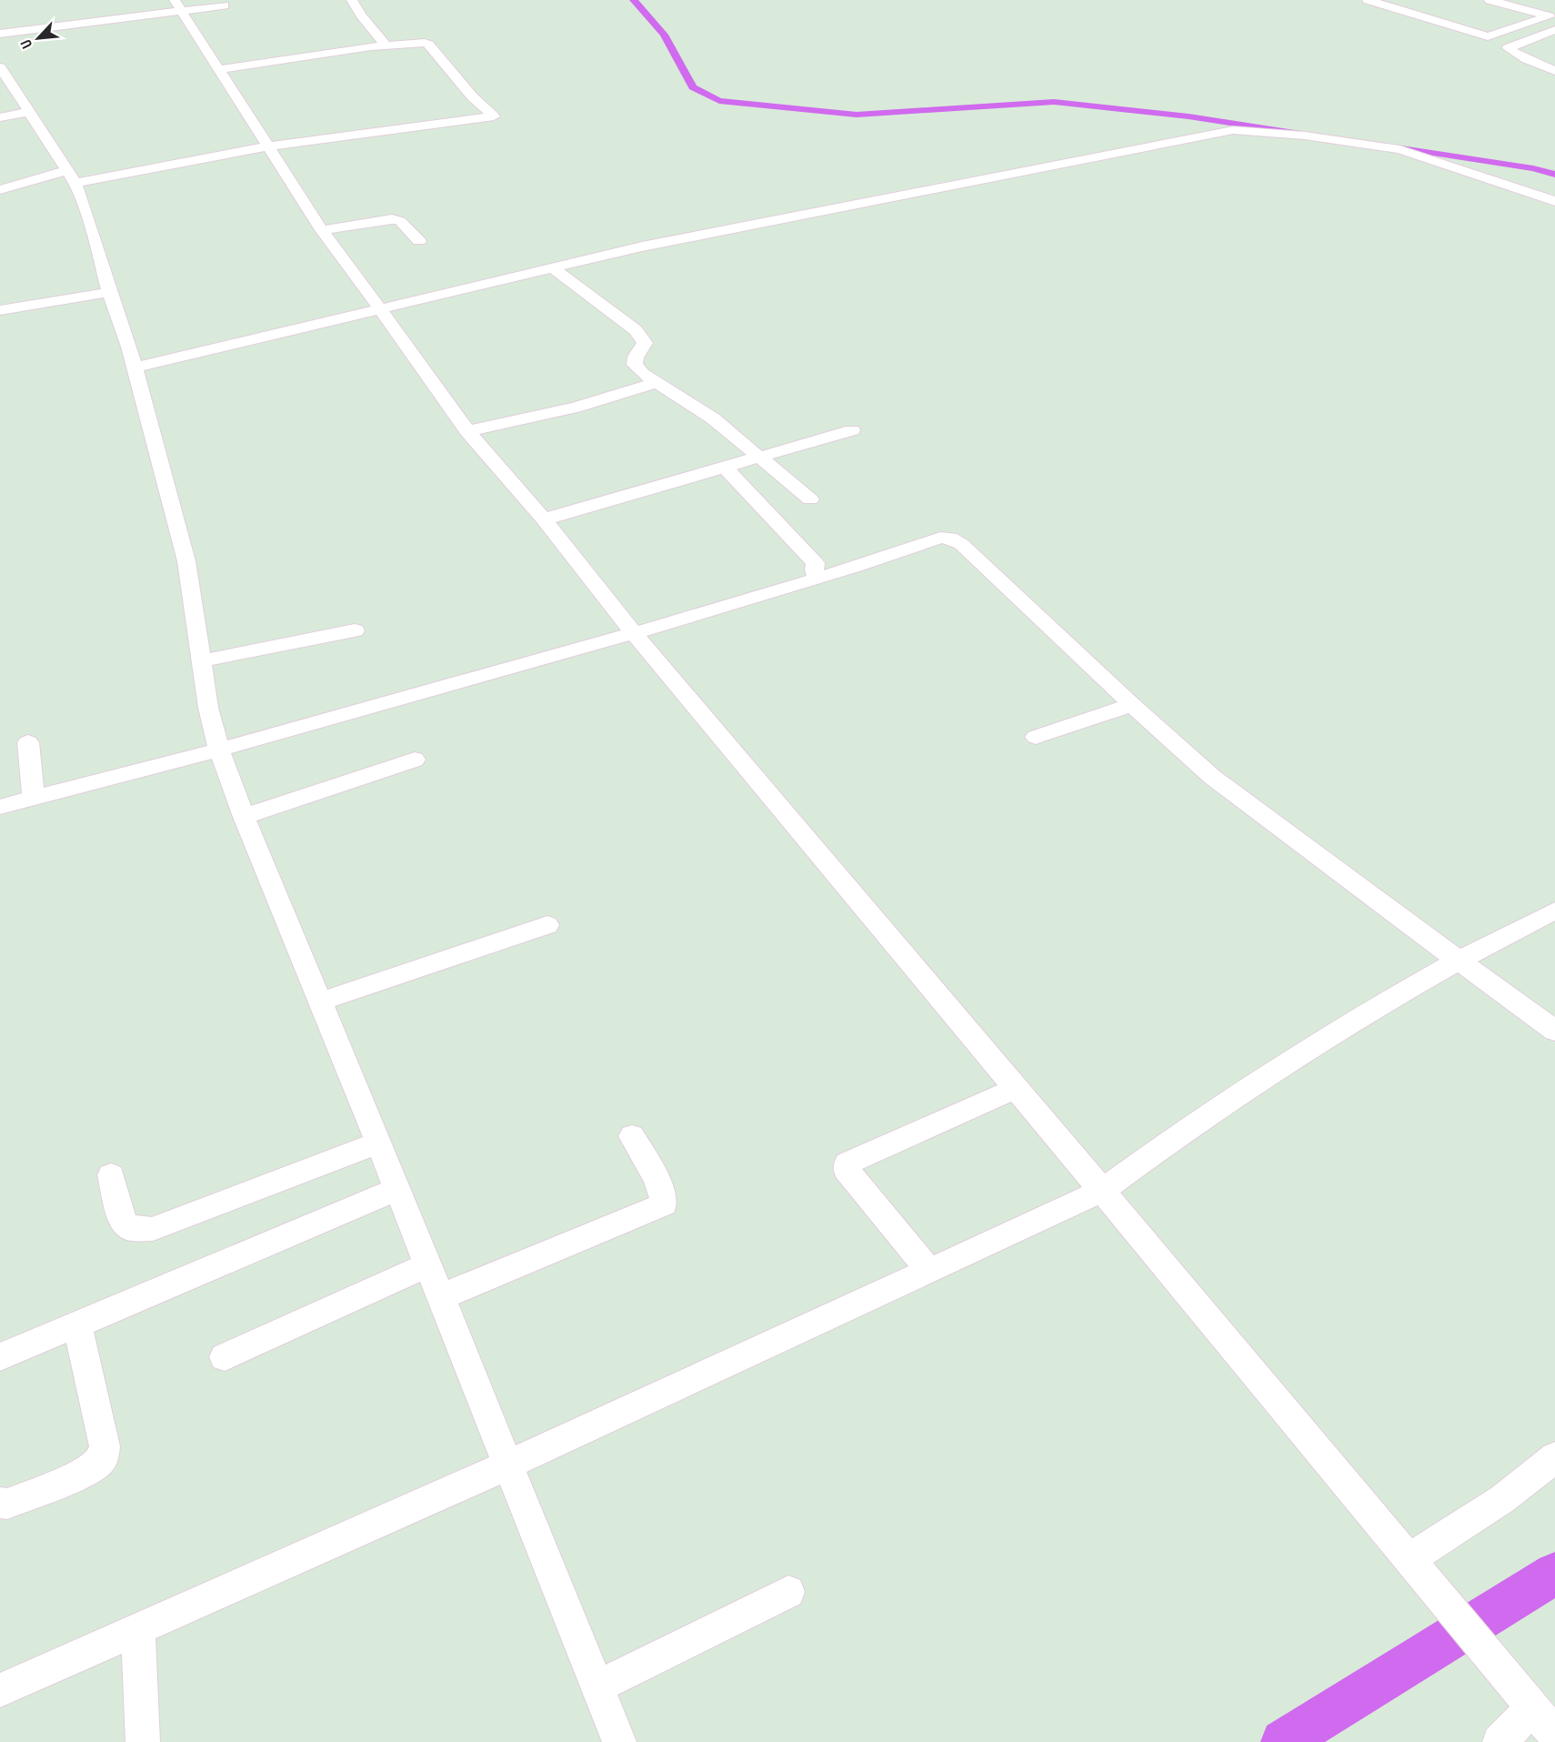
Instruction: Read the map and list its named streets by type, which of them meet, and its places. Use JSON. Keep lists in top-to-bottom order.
{
  "north": "bottom left"
}
